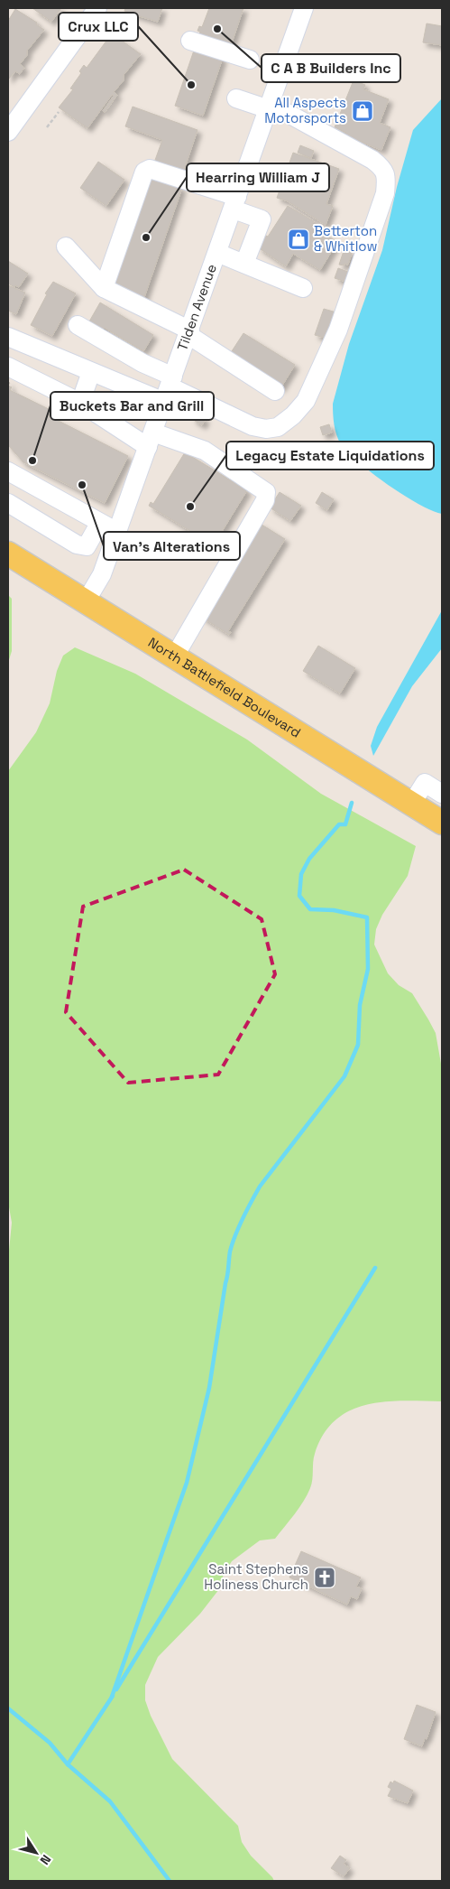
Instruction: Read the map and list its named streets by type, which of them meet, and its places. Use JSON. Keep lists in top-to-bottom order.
{
  "streets": {
    "main road": ["North Battlefield Boulevard"],
    "street": ["Tilden Avenue"]
  },
  "crossings": [
    ["Tilden Avenue", "North Battlefield Boulevard"]
  ],
  "places": {
    "other": [
      "C A B Builders Inc",
      "Crux LLC",
      "Hearring William J",
      "Buckets Bar and Grill",
      "Van's Alterations",
      "Legacy Estate Liquidations"
    ],
    "shop": ["All Aspects Motorsports", "Betterton & Whitlow"],
    "church": ["Saint Stephens Holiness Church"]
  },
  "north": "bottom right"
}
